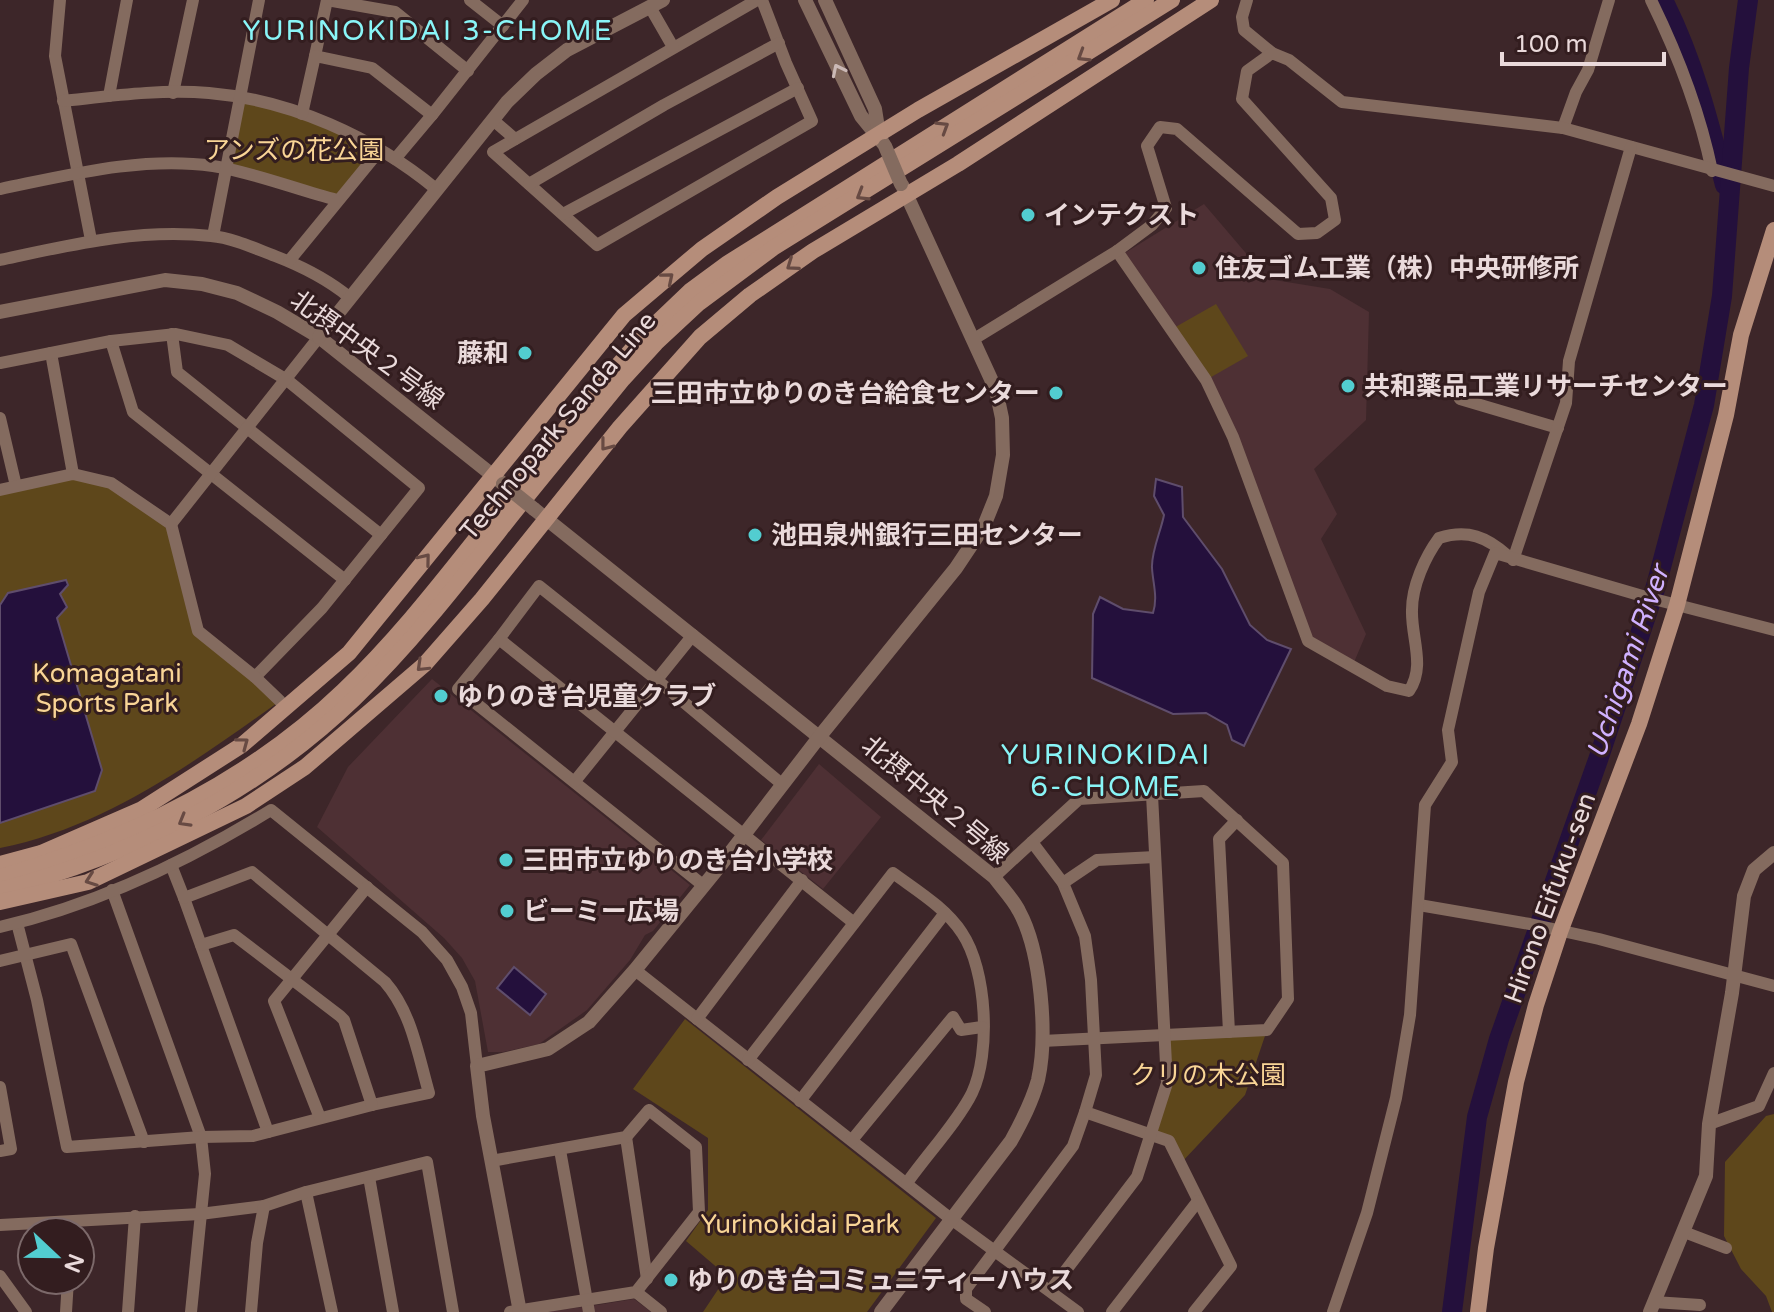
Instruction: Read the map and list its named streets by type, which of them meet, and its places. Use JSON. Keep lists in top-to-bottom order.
{
  "streets": {
    "main road": ["Technopark Sanda Line", "Hirono Eifuku-sen"],
    "street": ["北摂中央２号線"]
  },
  "districts": ["YURINOKIDAI 3-CHOME", "YURINOKIDAI 6-CHOME"],
  "water": ["Uchigami River"],
  "parks": [
    "アンズの花公園",
    "Komagatani Sports Park",
    "クリの木公園",
    "Yurinokidai Park"
  ],
  "places": [
    "インテクスト",
    "住友ゴム工業（株）中央研修所",
    "藤和",
    "共和薬品工業リサーチセンター",
    "三田市立ゆりのき台給食センター",
    "池田泉州銀行三田センター",
    "ゆりのき台児童クラブ",
    "三田市立ゆりのき台小学校",
    "ビーミー広場",
    "ゆりのき台コミュニティーハウス"
  ],
  "scale_bar": "100 m",
  "north": "right"
}
